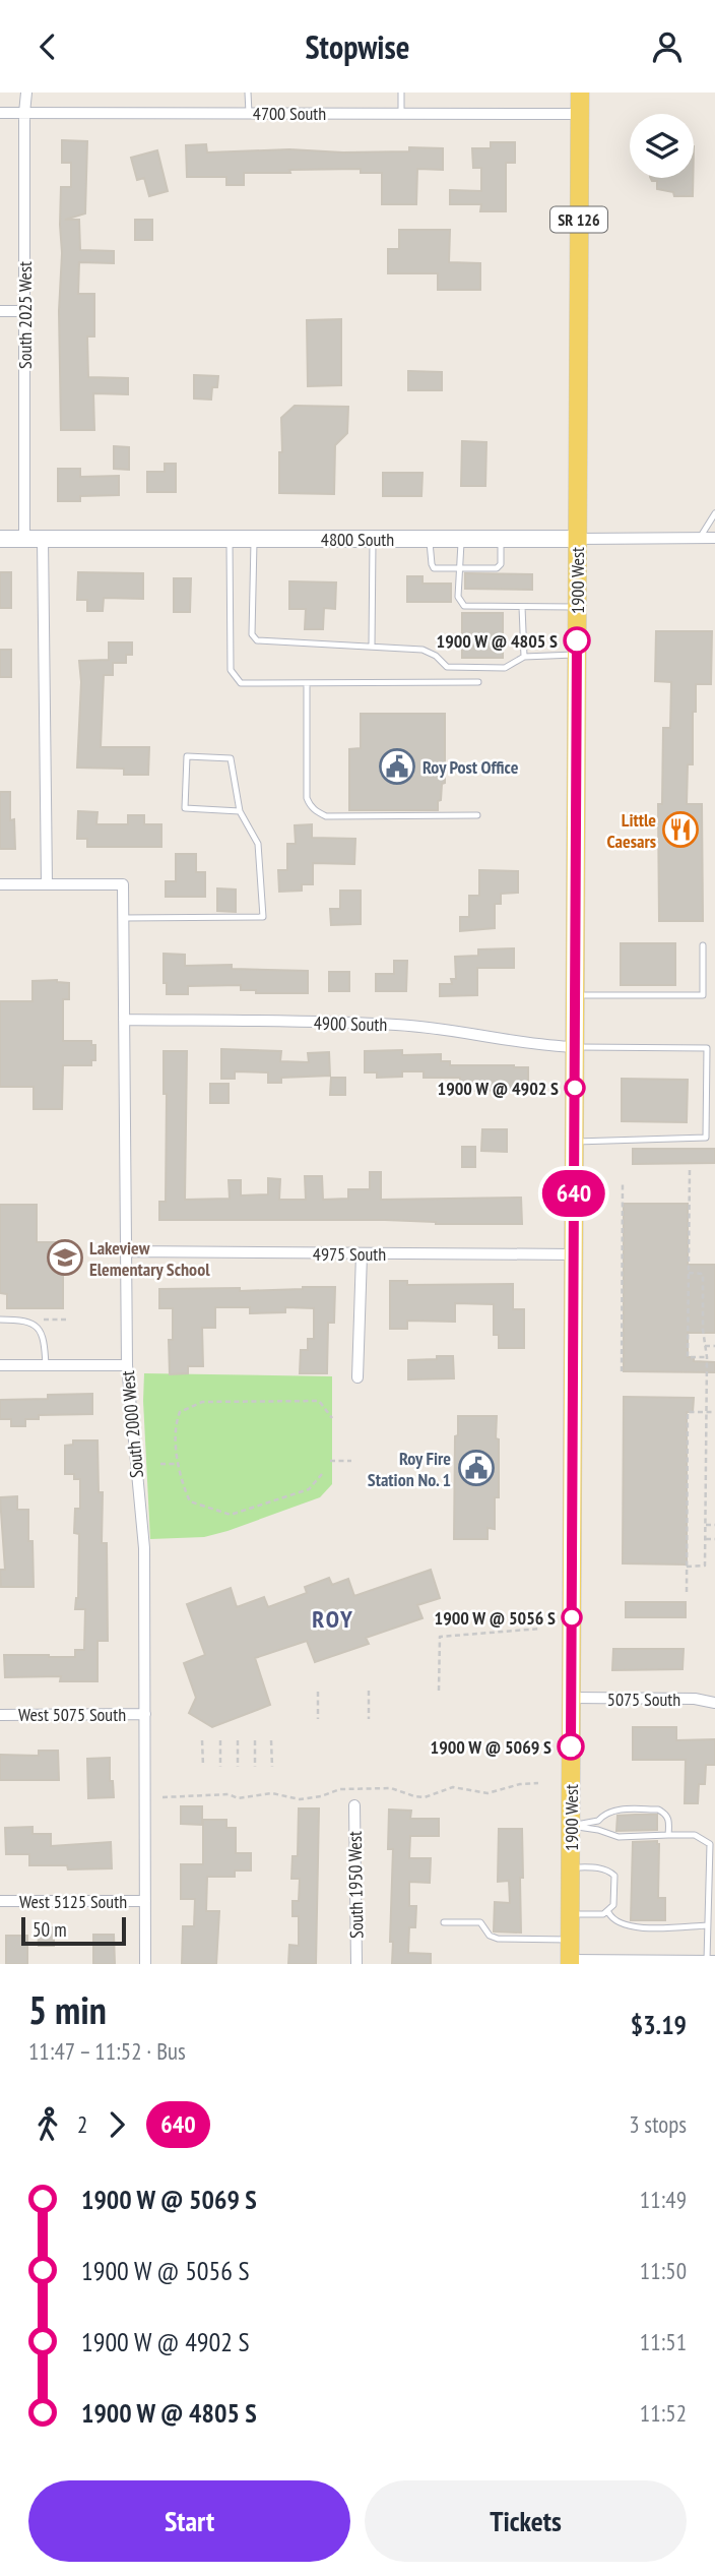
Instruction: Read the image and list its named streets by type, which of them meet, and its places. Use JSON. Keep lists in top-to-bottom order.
{
  "streets": {
    "main road": ["SR 126", "4800 South", "1900 West"],
    "street": [
      "4700 South",
      "South 2025 West",
      "4900 South",
      "4975 South",
      "South 2000 West",
      "5075 South",
      "West 5075 South",
      "South 1950 West",
      "West 5125 South"
    ]
  },
  "crossings": [
    ["4700 South", "South 2025 West"],
    ["4700 South", "1900 West"],
    ["South 2025 West", "4800 South"],
    ["4800 South", "1900 West"],
    ["1900 West", "4900 South"],
    ["1900 West", "4975 South"],
    ["1900 West", "5075 South"],
    ["4900 South", "South 2000 West"],
    ["4975 South", "South 2000 West"],
    ["South 2000 West", "West 5075 South"],
    ["South 2000 West", "West 5125 South"]
  ],
  "districts": ["ROY"],
  "places": {
    "other": [
      "1900 W @ 4805 S",
      "1900 W @ 4902 S",
      "1900 W @ 5056 S",
      "1900 W @ 5069 S"
    ],
    "public building": ["Roy Post Office", "Roy Fire Station No. 1"],
    "restaurant": ["Little Caesars"],
    "school or university": ["Lakeview Elementary School"]
  },
  "lines": ["bus line 640"],
  "scale_bar": "50 m",
  "page": {
    "header": "Stopwise",
    "on_map": "640",
    "scale": "50 m",
    "heading": ["5 min", "11:47 – 11:52 · Bus", "$3.19"],
    "legs": ["2", "640", "3 stops"],
    "list": [
      {
        "name": "1900 W @ 5069 S",
        "value": "11:49"
      },
      {
        "name": "1900 W @ 5056 S",
        "value": "11:50"
      },
      {
        "name": "1900 W @ 4902 S",
        "value": "11:51"
      },
      {
        "name": "1900 W @ 4805 S",
        "value": "11:52"
      }
    ],
    "buttons": ["Start", "Tickets"]
  }
}
